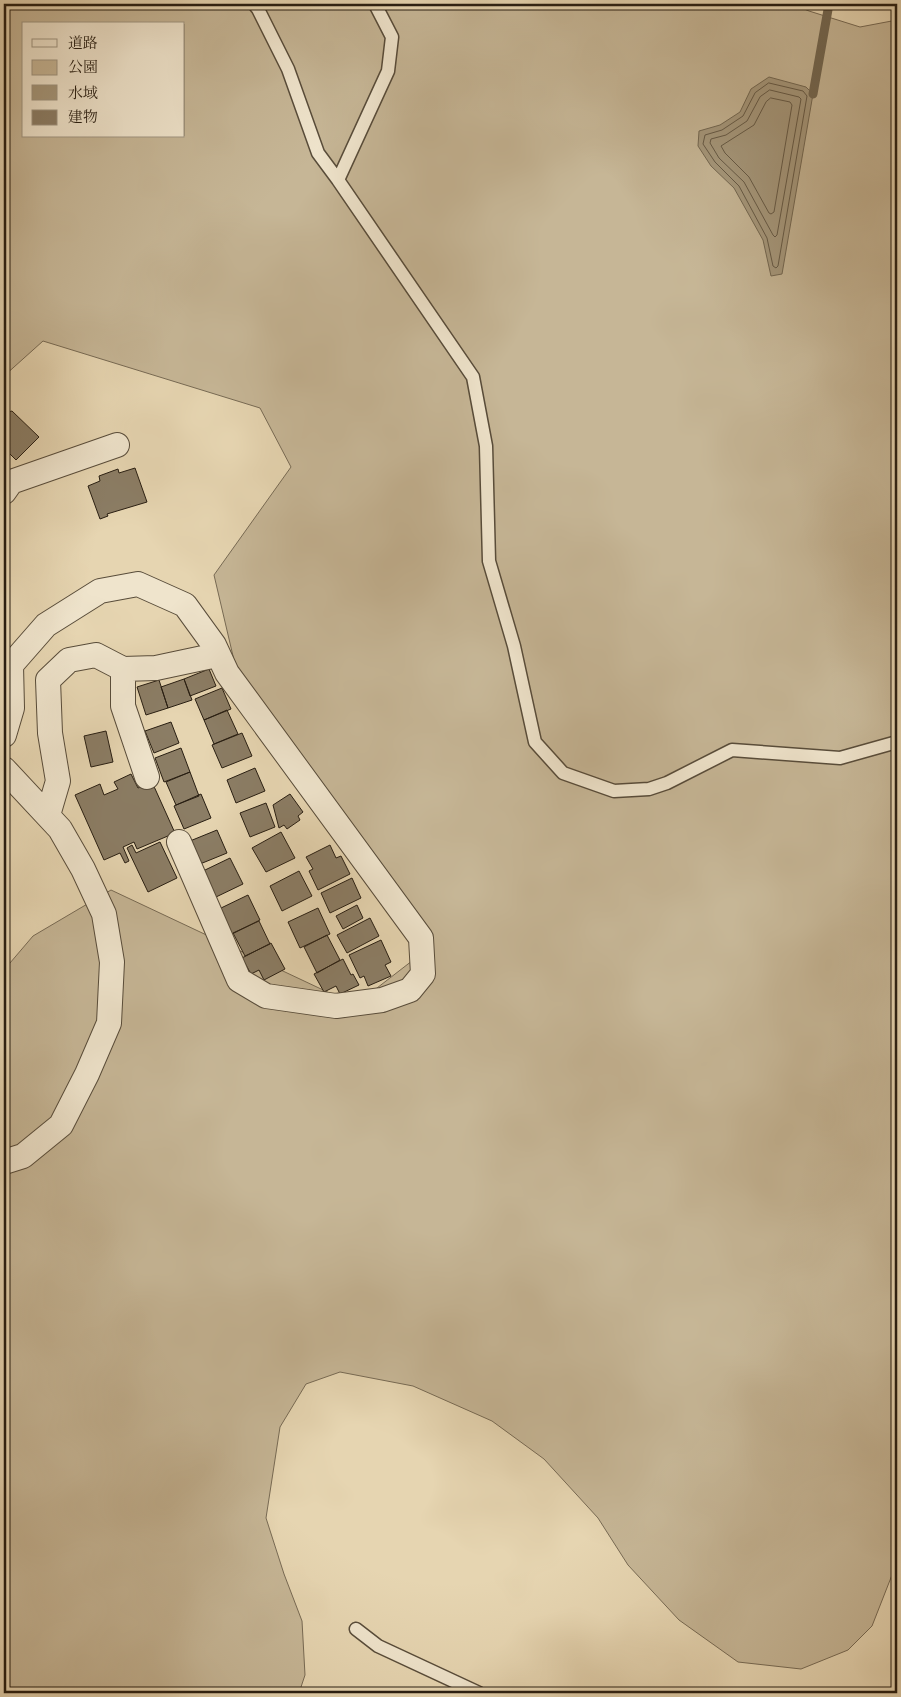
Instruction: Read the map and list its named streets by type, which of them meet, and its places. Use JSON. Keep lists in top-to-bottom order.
{
  "legend": [
    "道路",
    "公園",
    "水域",
    "建物"
  ]
}
